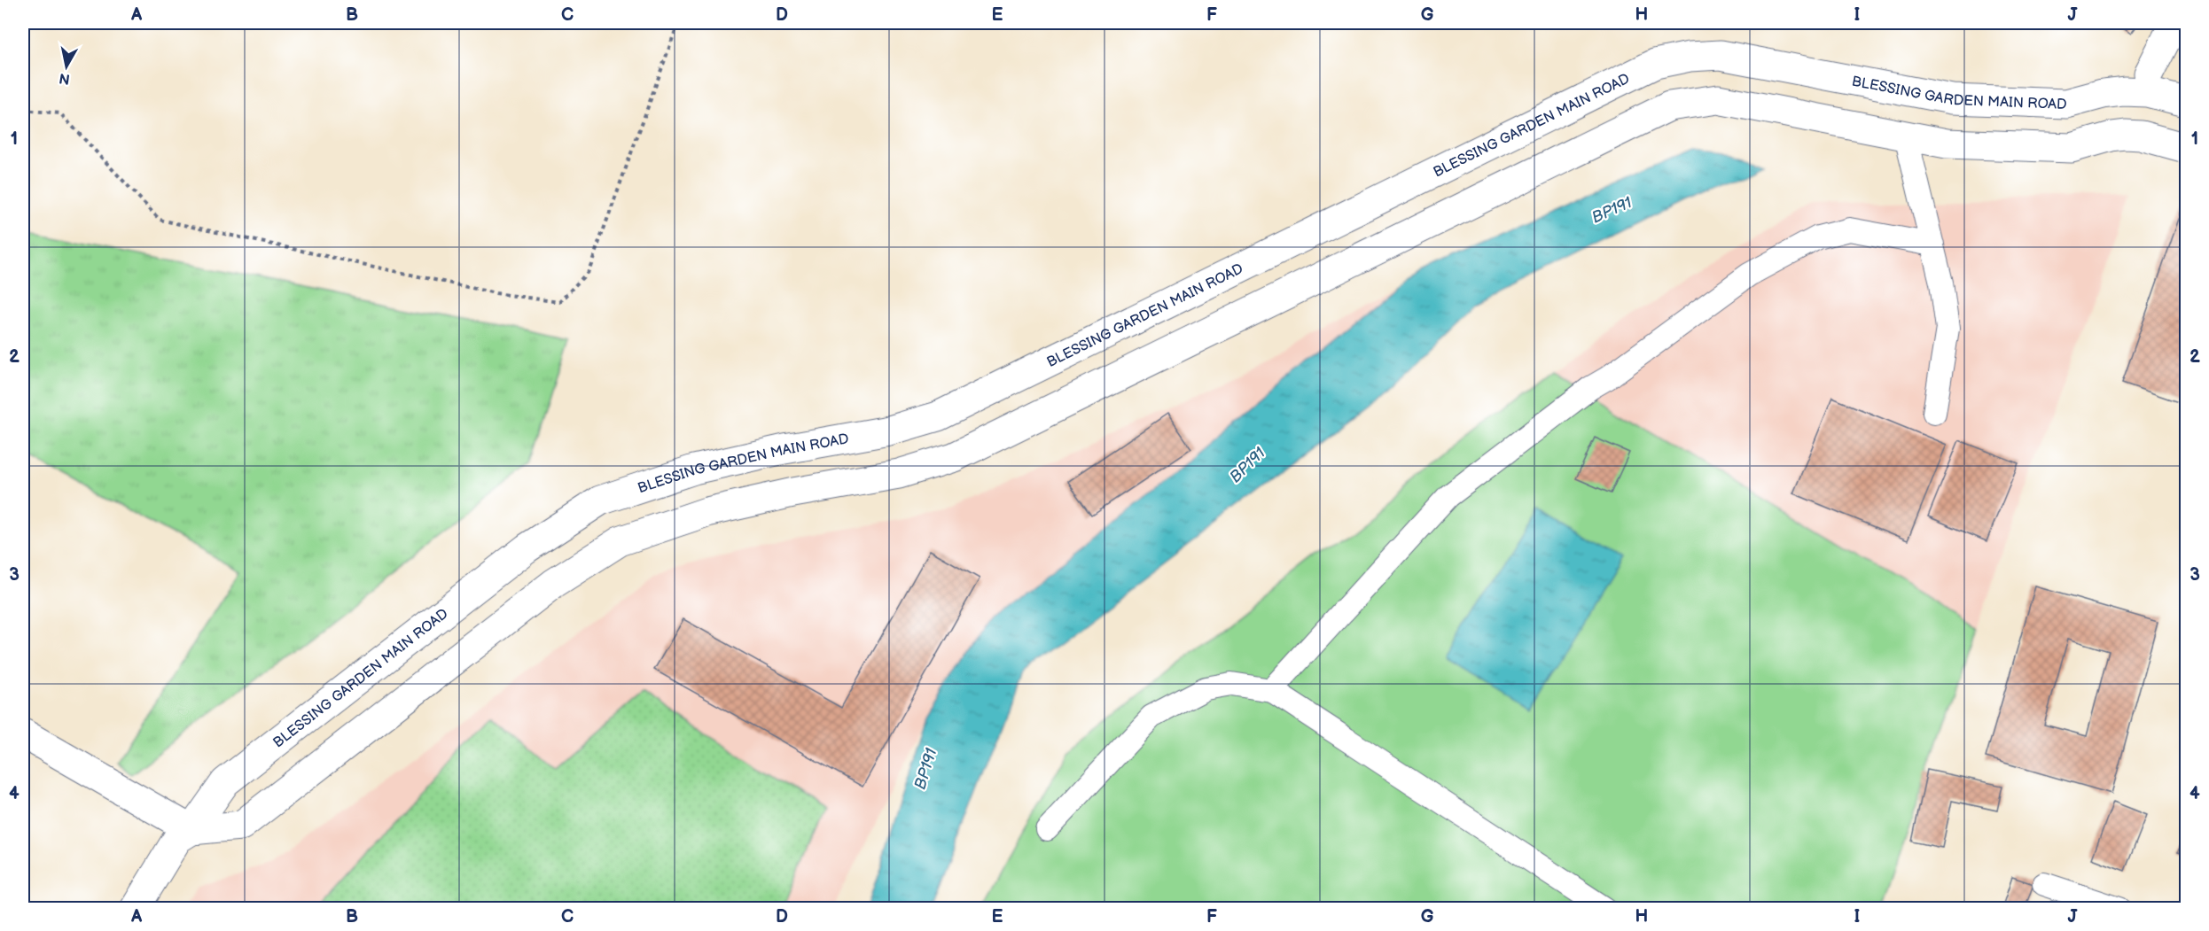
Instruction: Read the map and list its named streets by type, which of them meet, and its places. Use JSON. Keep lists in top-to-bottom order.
{
  "streets": {
    "main road": ["BLESSING GARDEN MAIN ROAD"]
  },
  "water": ["BP191"],
  "north": "bottom",
  "grid": {
    "columns": [
      "A",
      "B",
      "C",
      "D",
      "E",
      "F",
      "G",
      "H",
      "I",
      "J"
    ],
    "rows": [
      "1",
      "2",
      "3",
      "4"
    ]
  }
}
